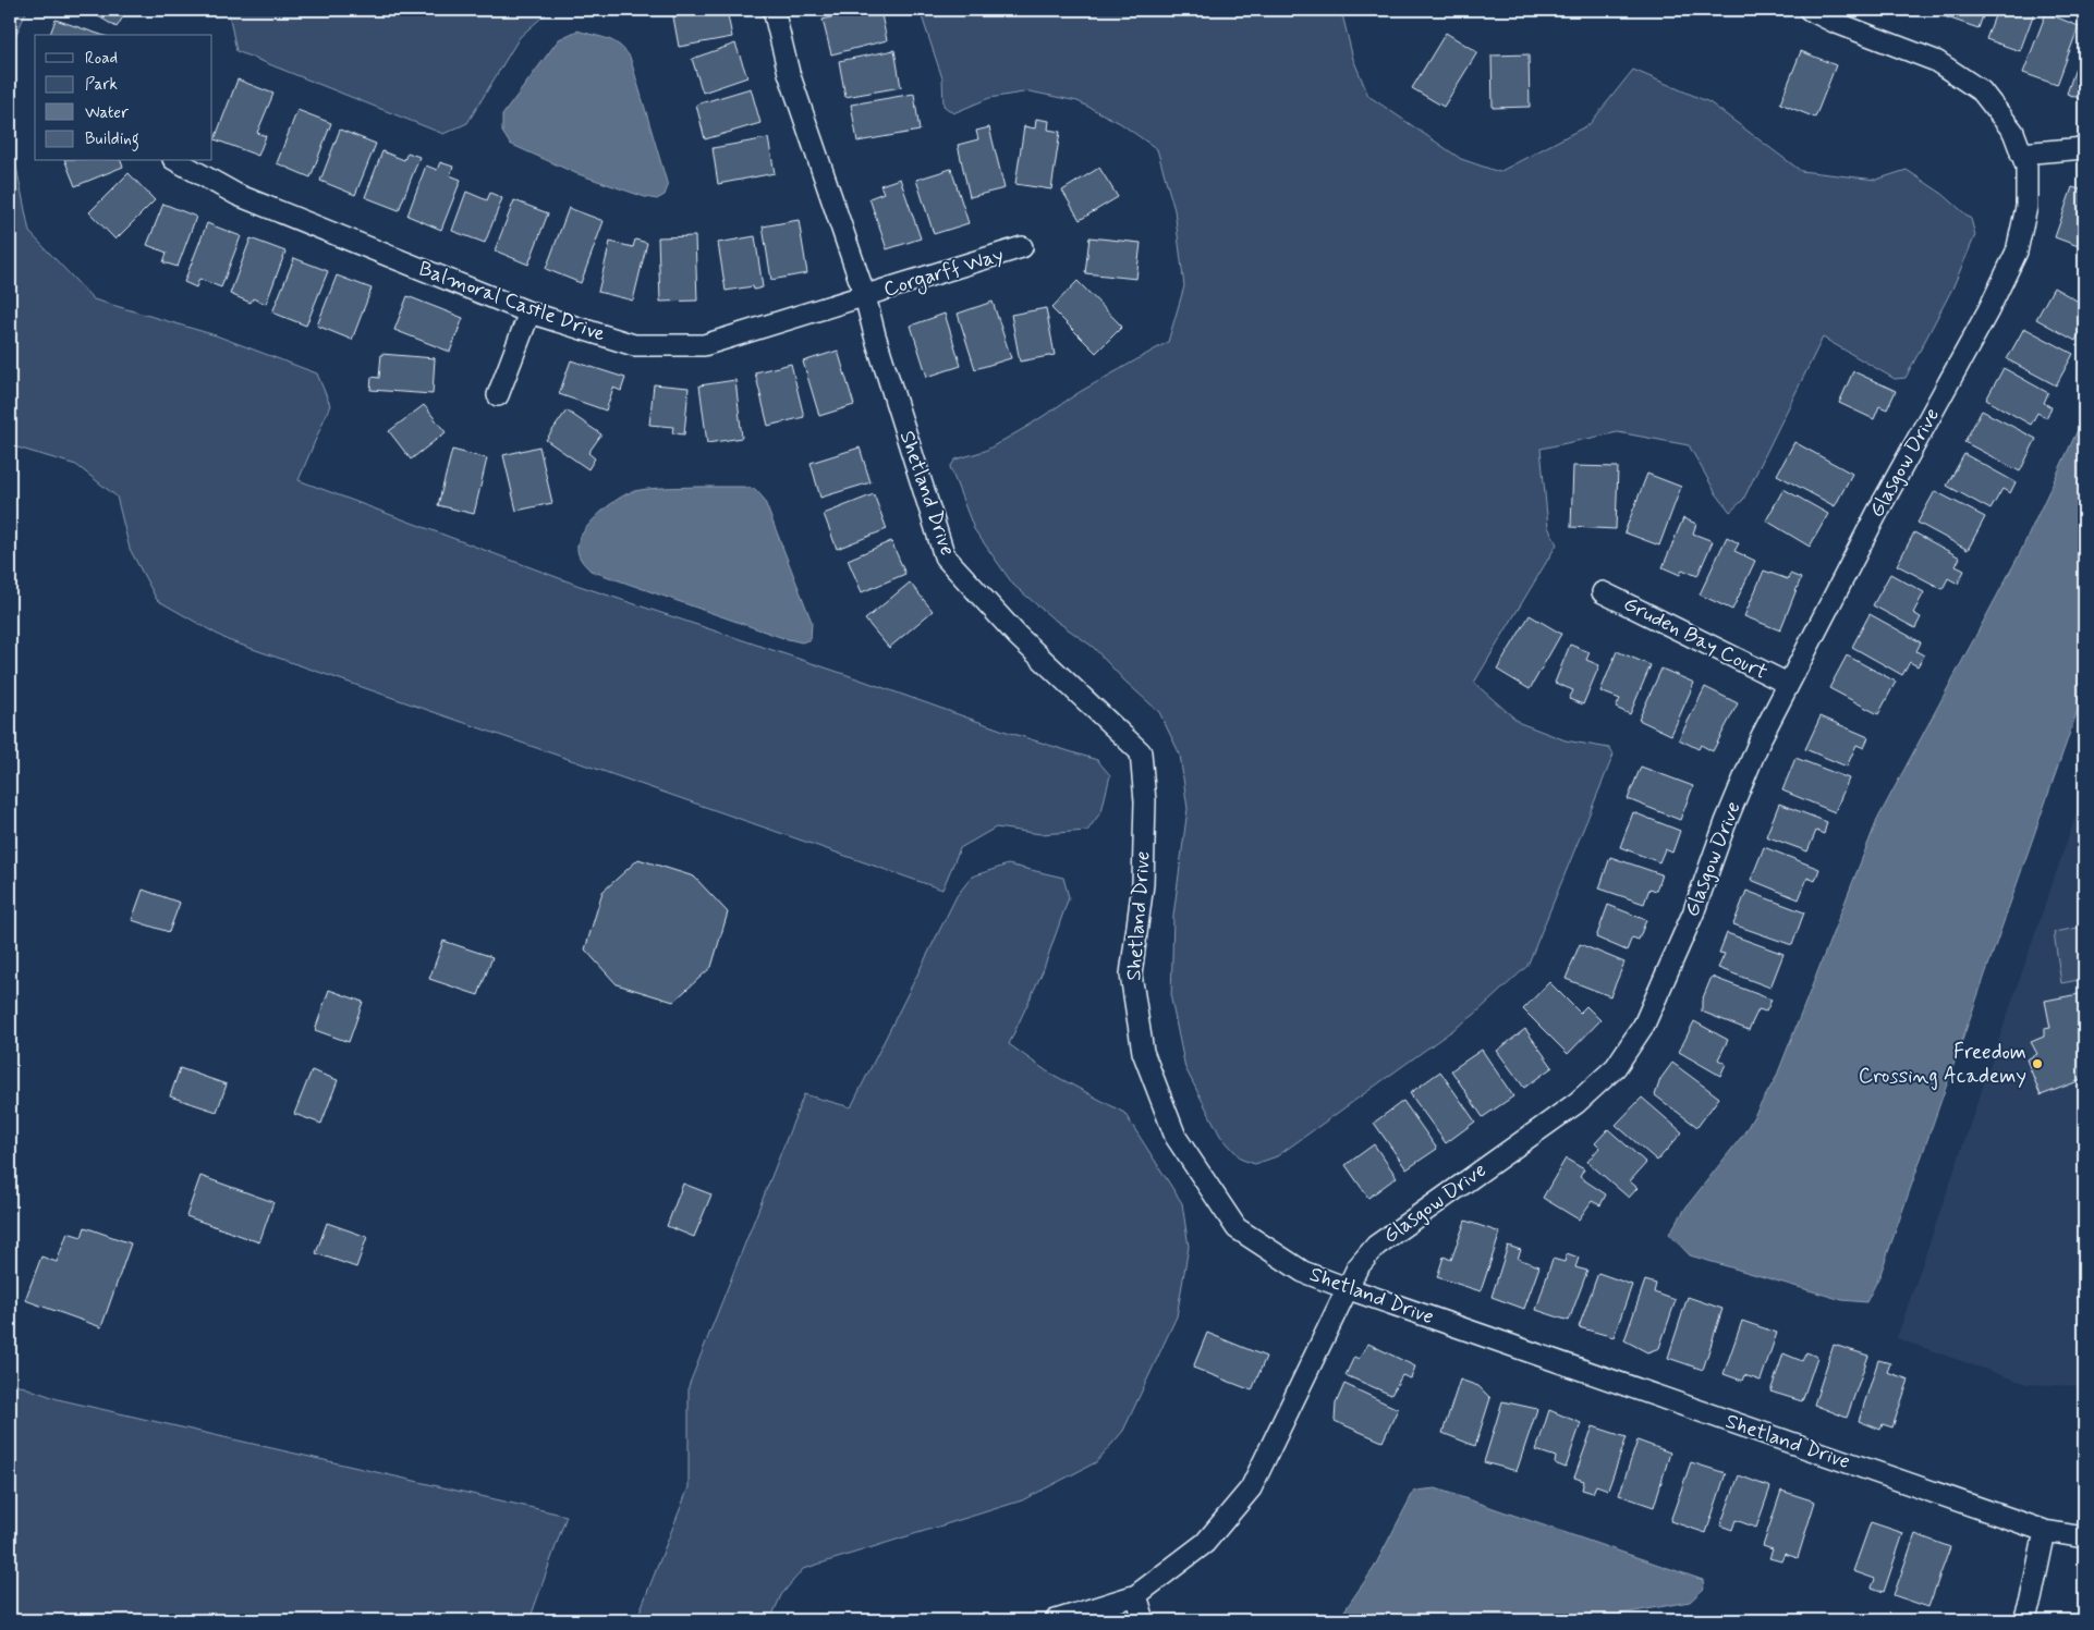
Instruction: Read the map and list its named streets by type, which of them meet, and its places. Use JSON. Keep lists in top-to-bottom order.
{
  "streets": {
    "street": [
      "Corgarff Way",
      "Balmoral Castle Drive",
      "Glasgow Drive",
      "Shetland Drive",
      "Gruden Bay Court"
    ]
  },
  "crossings": [
    ["Corgarff Way", "Balmoral Castle Drive"],
    ["Corgarff Way", "Shetland Drive"],
    ["Balmoral Castle Drive", "Shetland Drive"],
    ["Glasgow Drive", "Shetland Drive"],
    ["Glasgow Drive", "Gruden Bay Court"]
  ],
  "places": ["Freedom Crossing Academy"],
  "legend": [
    "Road",
    "Park",
    "Water",
    "Building"
  ]
}
